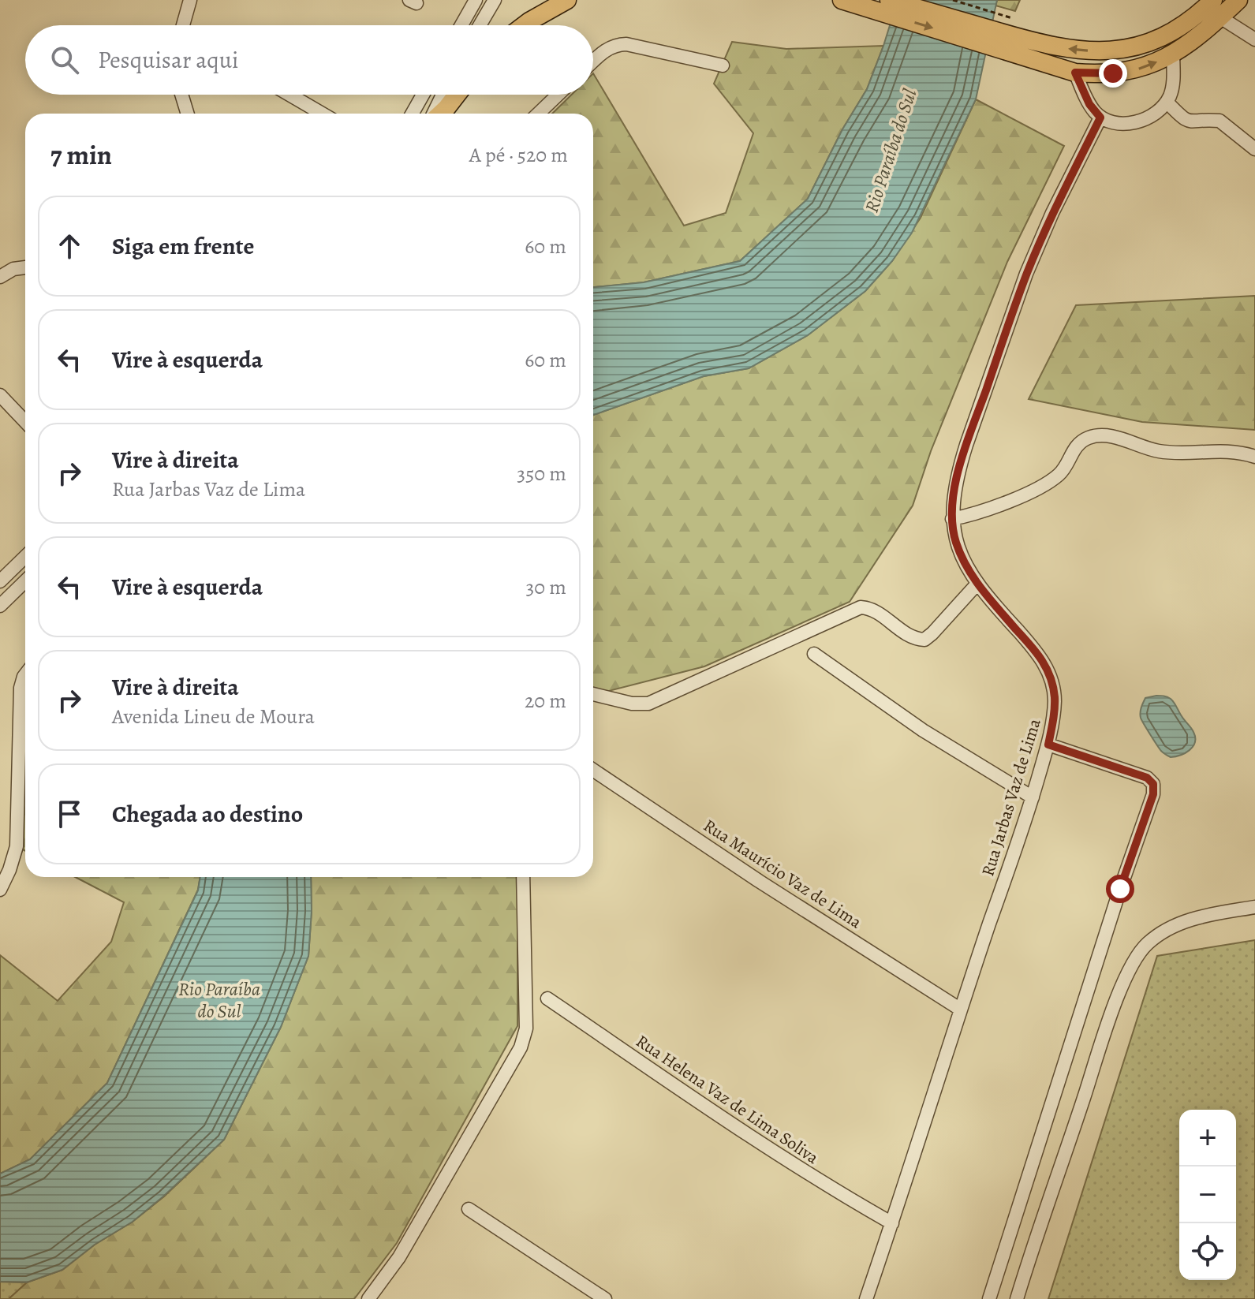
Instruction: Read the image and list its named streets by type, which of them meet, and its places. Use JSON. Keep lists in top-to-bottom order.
{
  "streets": {
    "street": ["Rua Jarbas Vaz de Lima", "Rua Maurício Vaz de Lima", "Rua Helena Vaz de Lima Soliva"]
  },
  "crossings": [
    ["Rua Jarbas Vaz de Lima", "Rua Maurício Vaz de Lima"],
    ["Rua Jarbas Vaz de Lima", "Rua Helena Vaz de Lima Soliva"]
  ],
  "water": ["Rio Paraíba do Sul"],
  "page": {
    "search": "Pesquisar aqui",
    "heading": ["7 min", "A pé · 520 m"],
    "list": [
      ["Siga em frente", "60 m"],
      ["Vire à esquerda", "60 m"],
      ["Vire à direita", "Rua Jarbas Vaz de Lima", "350 m"],
      ["Vire à esquerda", "30 m"],
      ["Vire à direita", "Avenida Lineu de Moura", "20 m"],
      "Chegada ao destino"
    ],
    "map_buttons": ["+", "−"]
  }
}
